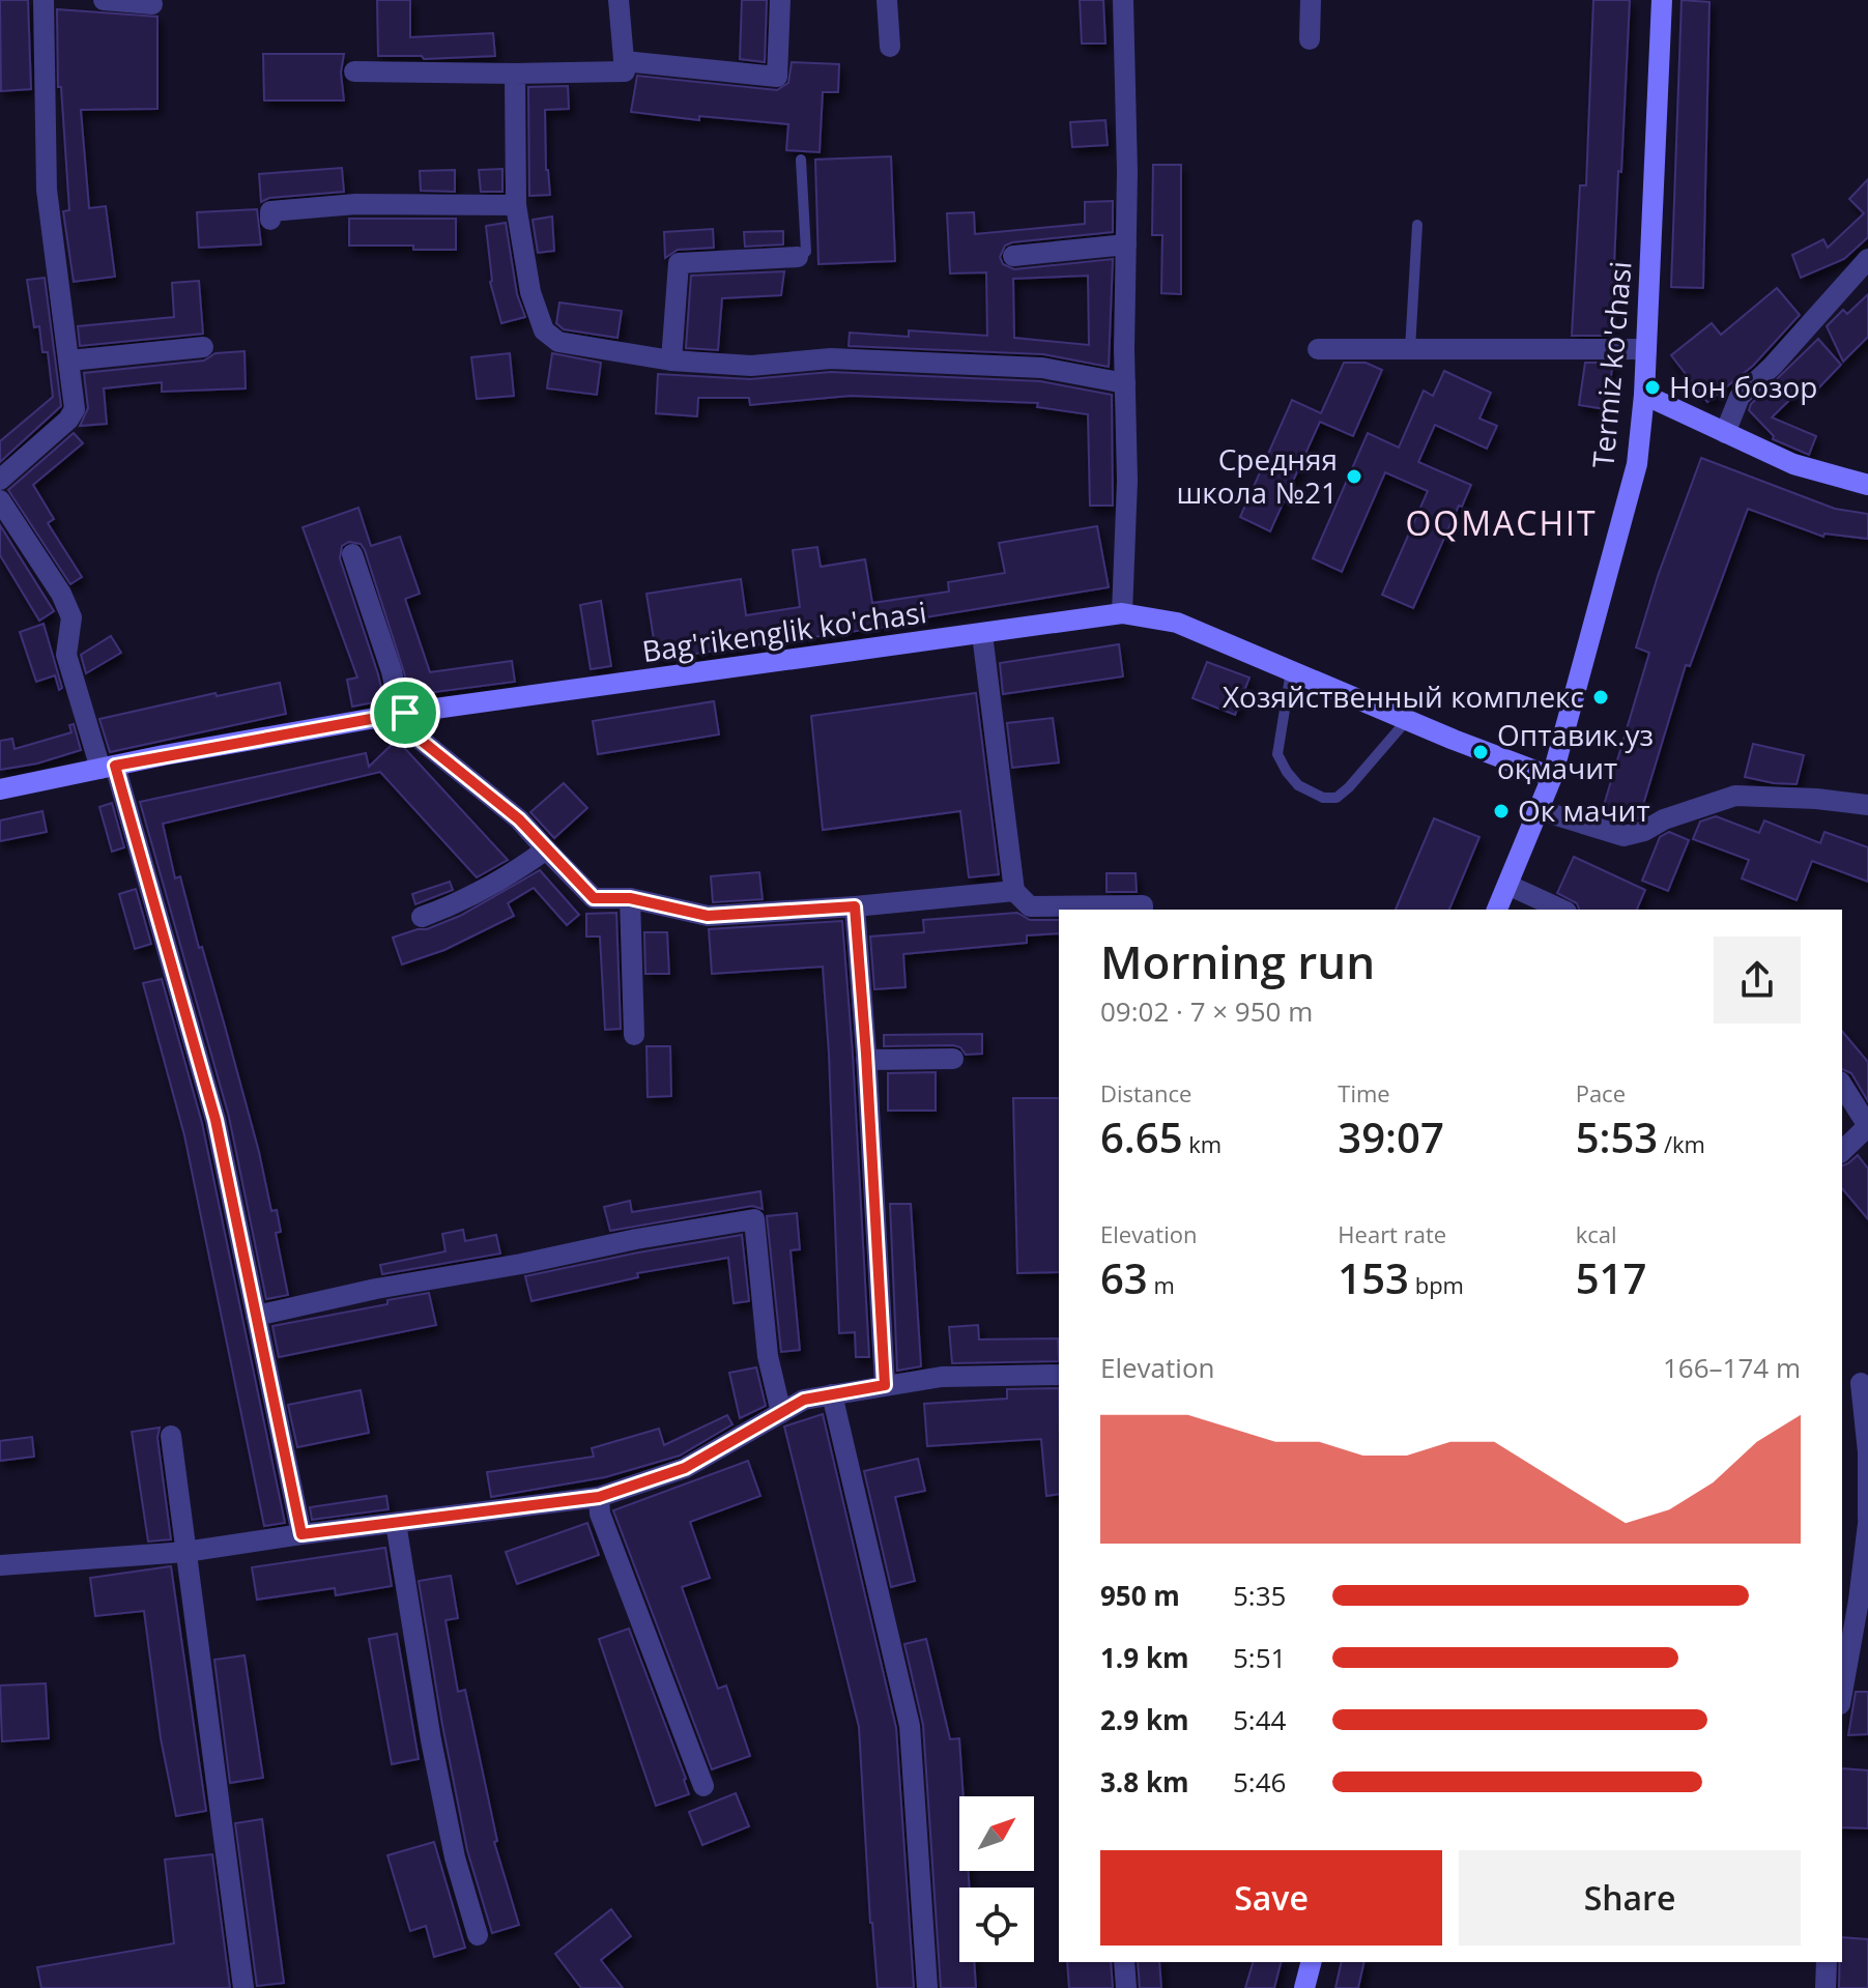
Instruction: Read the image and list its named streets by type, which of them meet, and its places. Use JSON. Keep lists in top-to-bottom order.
{
  "streets": {
    "main road": ["Termiz ko'chasi", "Bag'rikenglik ko'chasi"]
  },
  "crossings": [
    ["Termiz ko'chasi", "Bag'rikenglik ko'chasi"]
  ],
  "districts": ["OQMACHIT"],
  "places": [
    "Нон бозор",
    "Средняя школа №21",
    "Хозяйственный комплекс",
    "Оптавик.уз оқмачит",
    "Ок мачит"
  ],
  "north": "top right",
  "page": {
    "heading": ["Morning run", "09:02 · 7 × 950 m"],
    "stats": [
      ["Distance", "6.65 km"],
      ["Time", "39:07"],
      ["Pace", "5:53 /km"],
      ["Elevation", "63 m"],
      ["Heart rate", "153 bpm"],
      ["kcal", "517"]
    ],
    "chart": ["Elevation", "166–174 m"],
    "list": [
      {
        "name": "950 m",
        "note": "5:35"
      },
      {
        "name": "1.9 km",
        "note": "5:51"
      },
      {
        "name": "2.9 km",
        "note": "5:44"
      },
      {
        "name": "3.8 km",
        "note": "5:46"
      }
    ],
    "buttons": ["Save", "Share"]
  }
}
